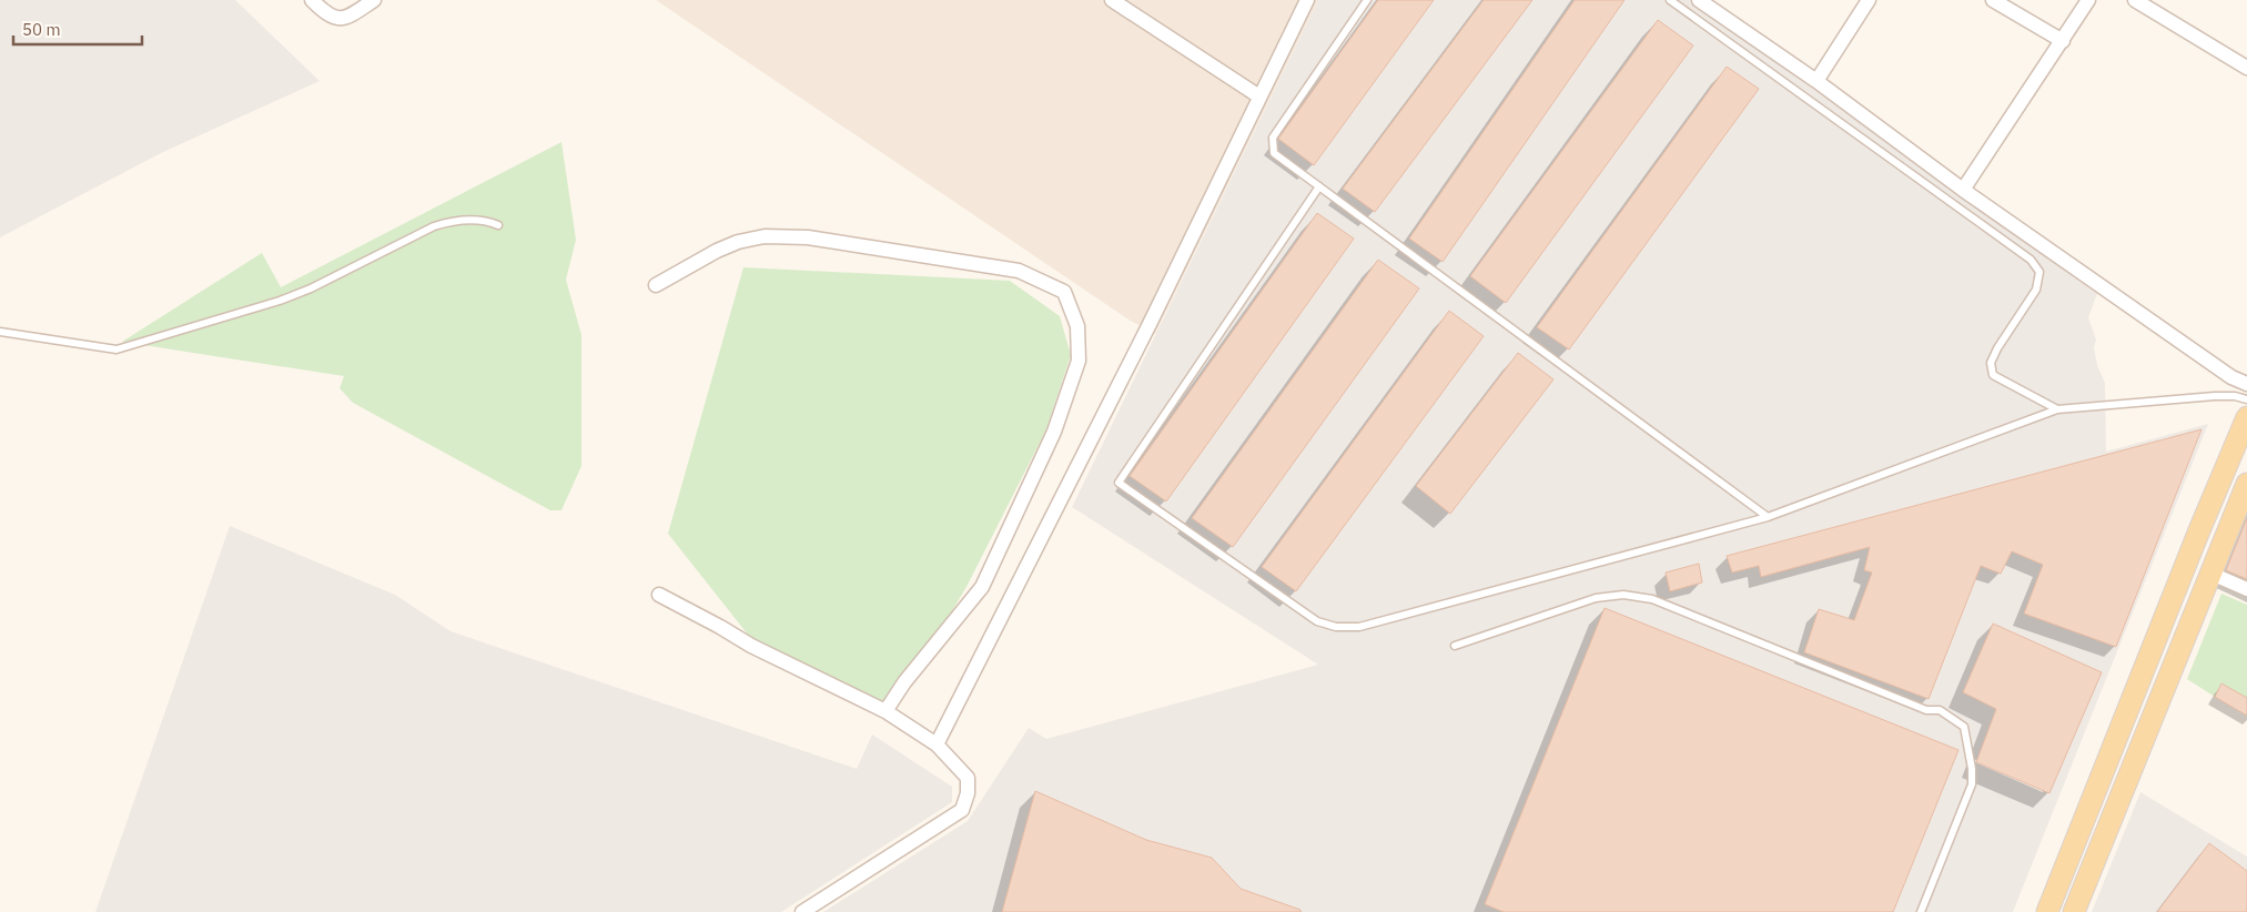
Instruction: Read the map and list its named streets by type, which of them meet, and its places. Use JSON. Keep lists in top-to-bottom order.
{
  "scale_bar": "50 m"
}
